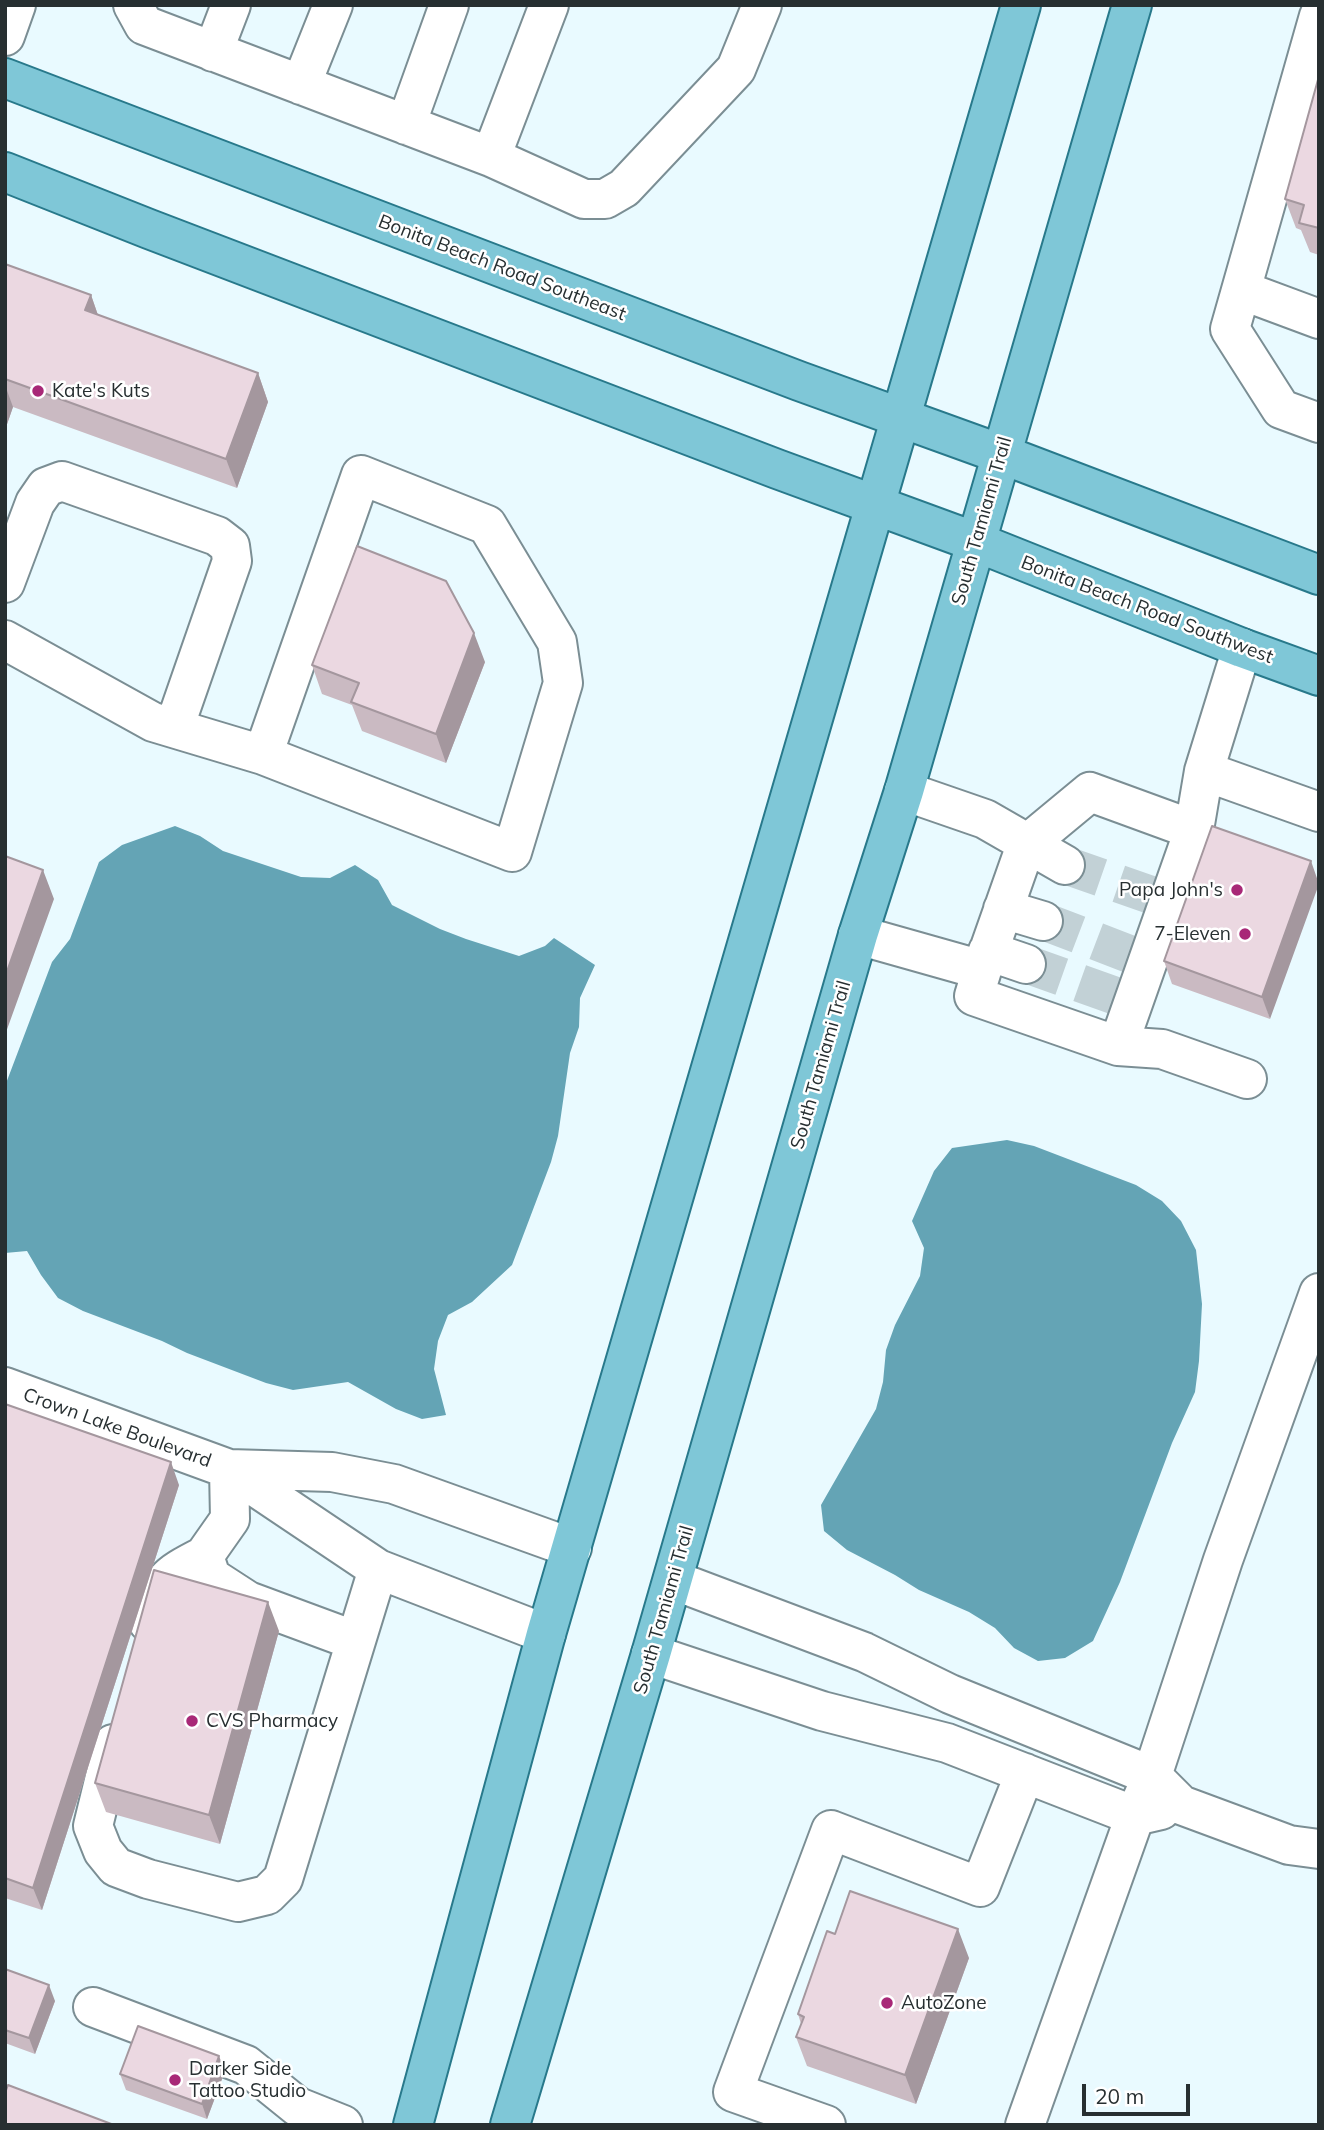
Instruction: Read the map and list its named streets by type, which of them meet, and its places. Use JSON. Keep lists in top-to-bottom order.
{
  "streets": {
    "main road": ["Bonita Beach Road Southeast", "South Tamiami Trail", "Bonita Beach Road Southwest"],
    "street": ["Crown Lake Boulevard"]
  },
  "crossings": [
    ["Bonita Beach Road Southeast", "South Tamiami Trail"],
    ["South Tamiami Trail", "Bonita Beach Road Southwest"]
  ],
  "places": [
    "Kate's Kuts",
    "Papa John's",
    "7-Eleven",
    "CVS Pharmacy",
    "AutoZone",
    "Darker Side Tattoo Studio"
  ],
  "scale_bar": "20 m"
}
